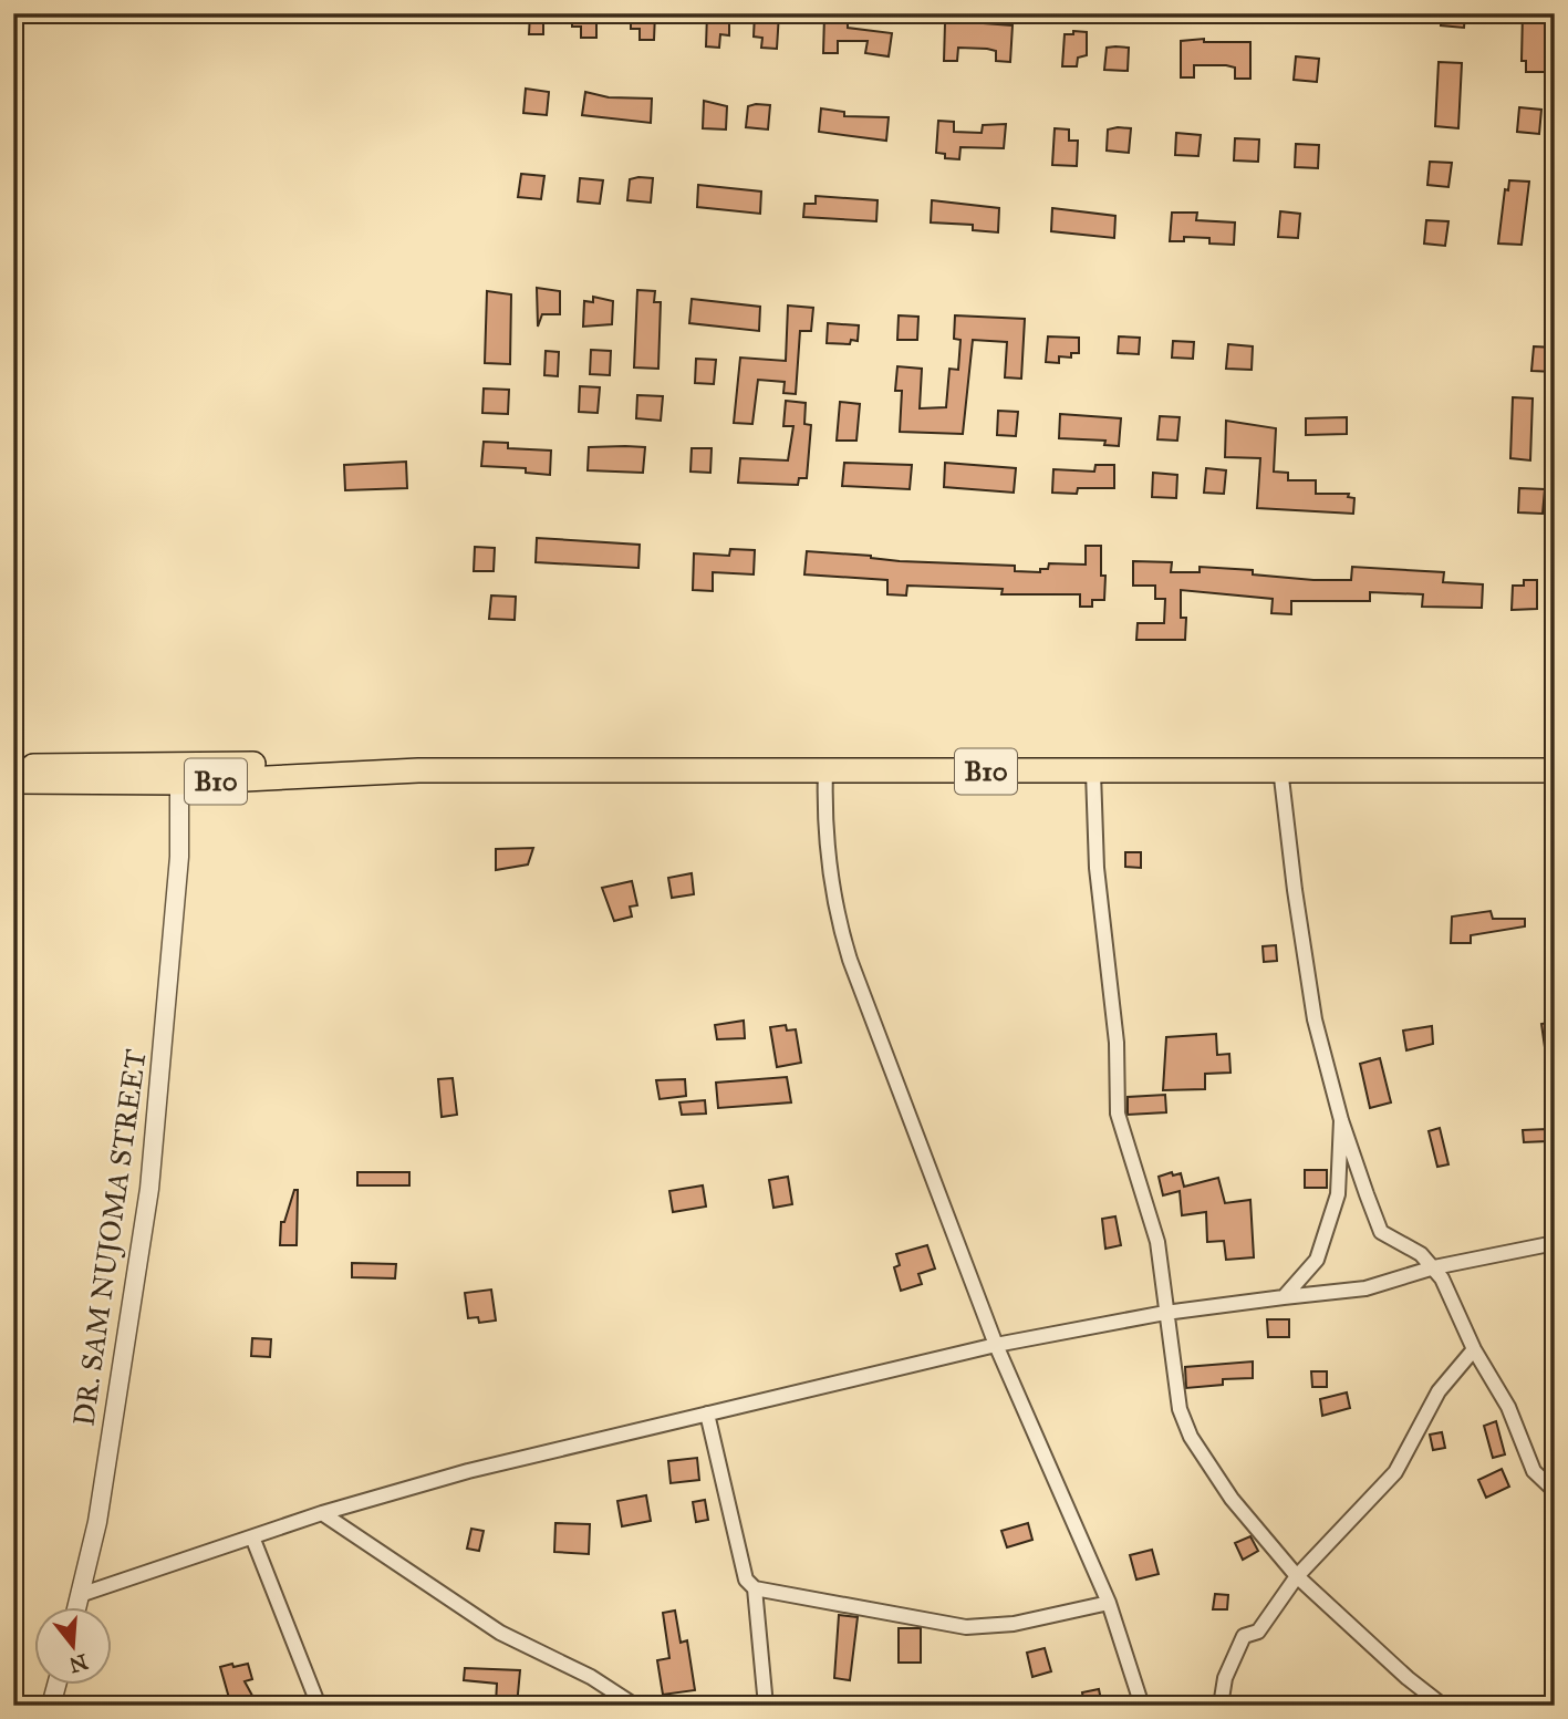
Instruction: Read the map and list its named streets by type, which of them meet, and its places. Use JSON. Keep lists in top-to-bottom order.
{
  "streets": {
    "highway": ["B10"],
    "street": ["DR. SAM NUJOMA STREET"]
  },
  "crossings": [
    ["B10", "DR. SAM NUJOMA STREET"]
  ],
  "north": "bottom"
}
